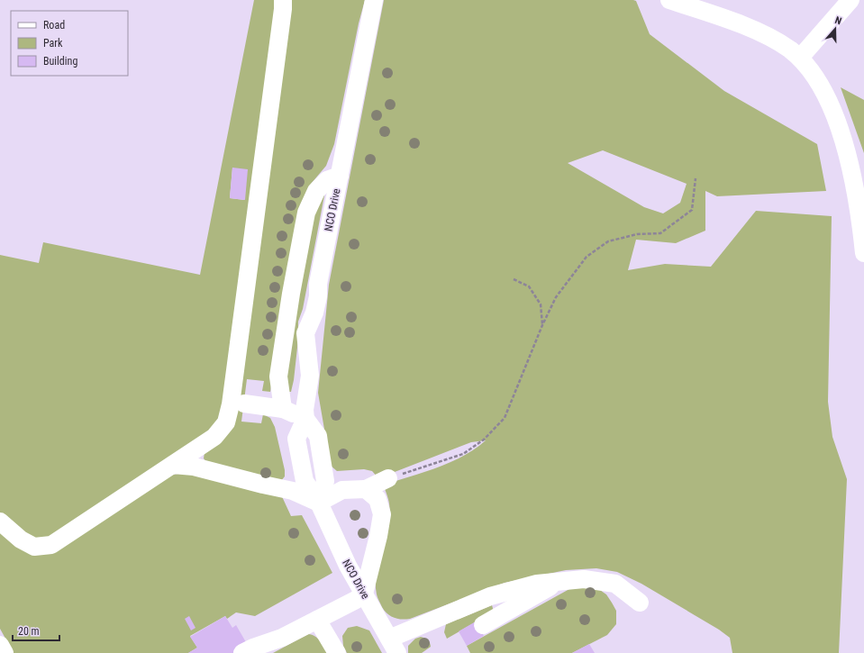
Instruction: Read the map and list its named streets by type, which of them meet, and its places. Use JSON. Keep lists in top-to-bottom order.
{
  "streets": {
    "street": ["NCO Drive"]
  },
  "legend": ["Road", "Park", "Building"],
  "scale_bar": "20 m",
  "north": "top"
}
